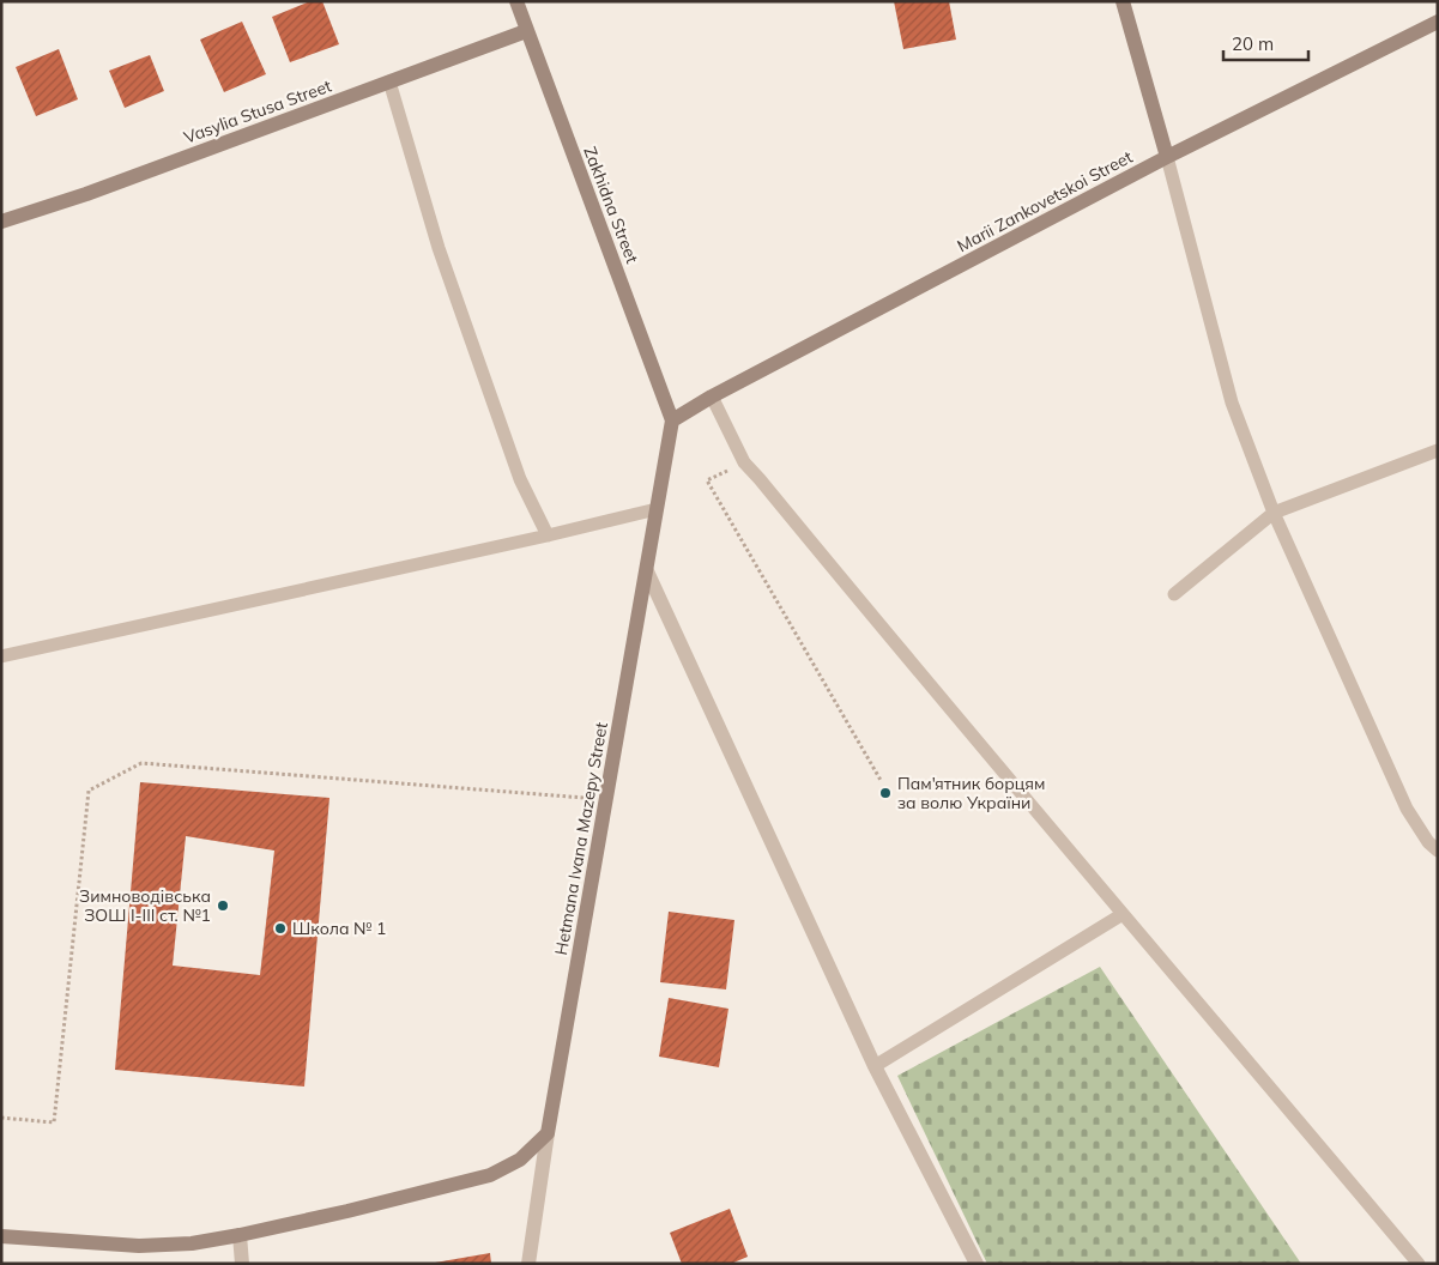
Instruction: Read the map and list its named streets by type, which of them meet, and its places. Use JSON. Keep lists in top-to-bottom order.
{
  "streets": {
    "street": [
      "Vasylia Stusa Street",
      "Marii Zankovetskoi Street",
      "Zakhidna Street",
      "Hetmana Ivana Mazepy Street"
    ]
  },
  "crossings": [
    ["Vasylia Stusa Street", "Zakhidna Street"],
    ["Marii Zankovetskoi Street", "Zakhidna Street"],
    ["Marii Zankovetskoi Street", "Hetmana Ivana Mazepy Street"],
    ["Zakhidna Street", "Hetmana Ivana Mazepy Street"]
  ],
  "places": ["Пам'ятник борцям за волю України", "Зимноводівська ЗОШ І-ІІІ ст. №1", "Школа № 1"],
  "scale_bar": "20 m"
}
